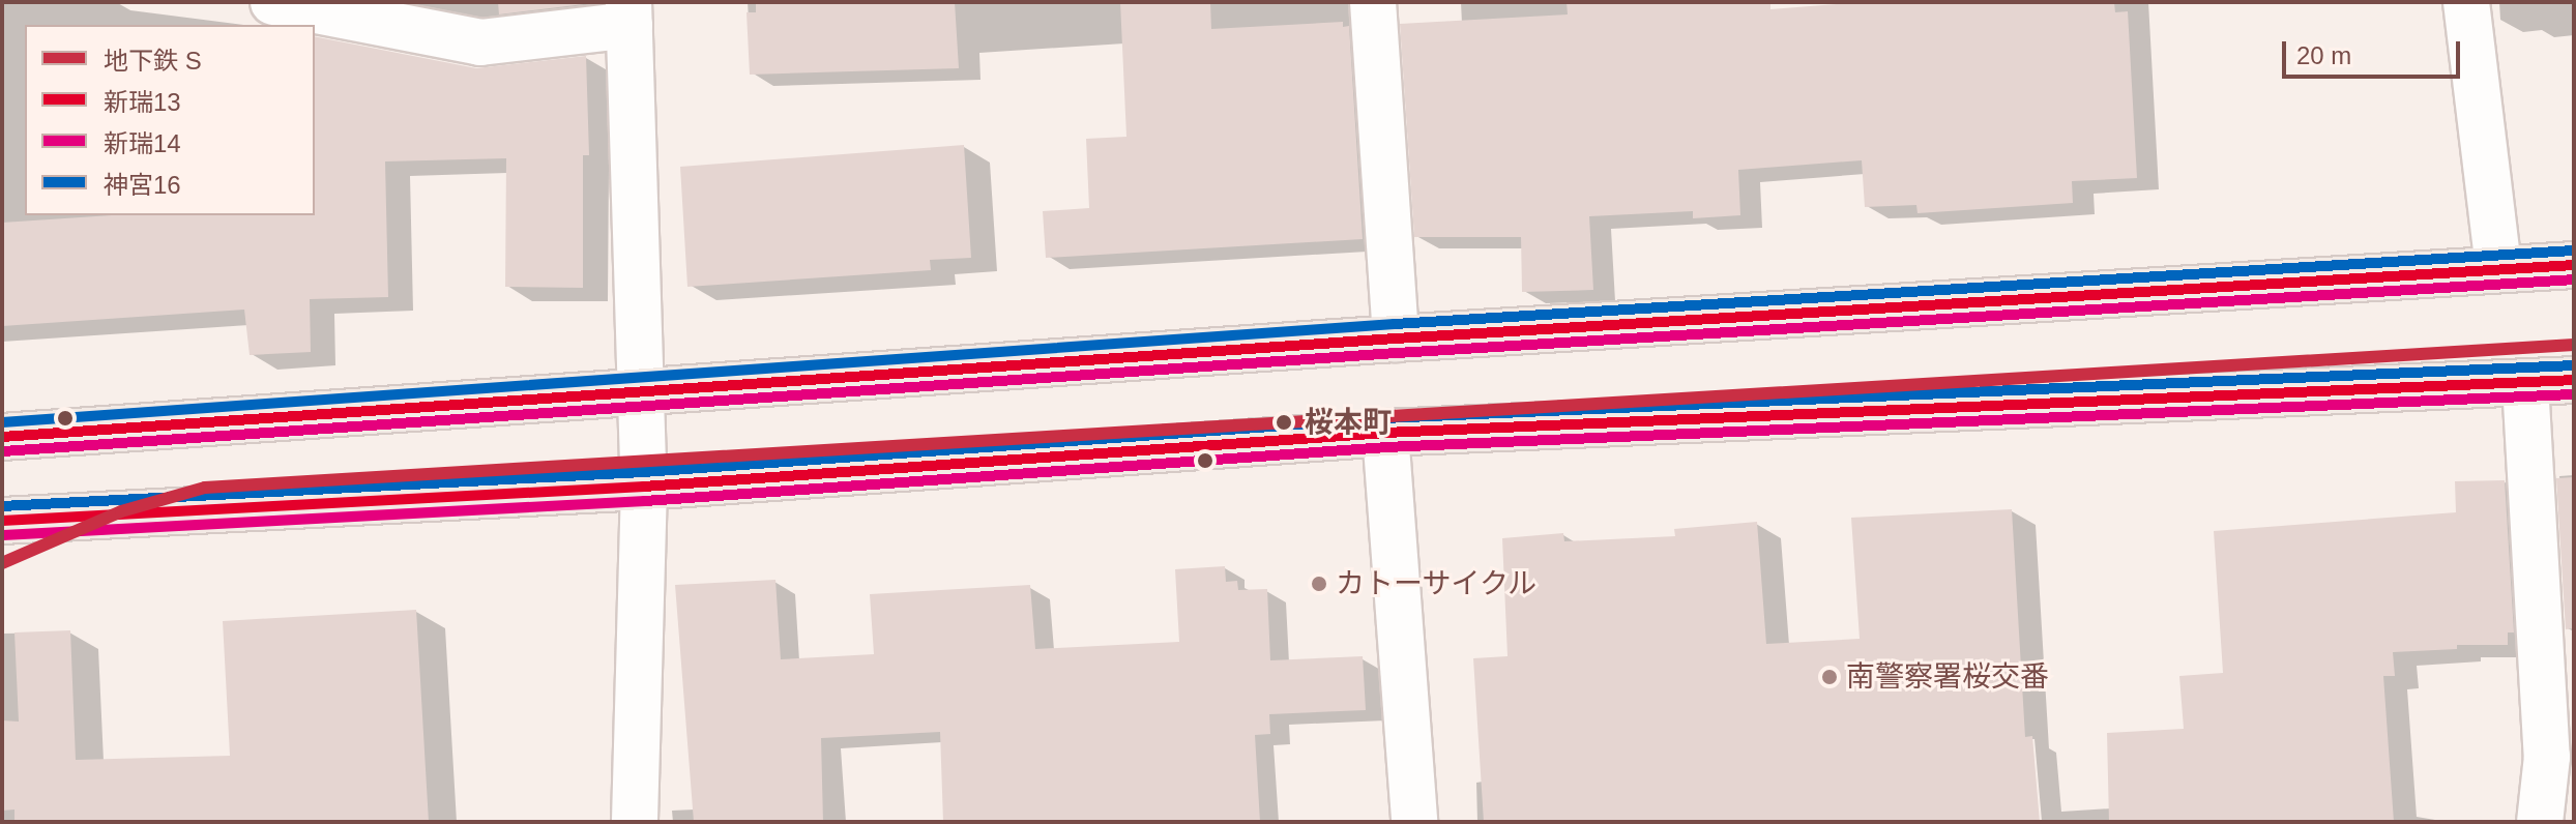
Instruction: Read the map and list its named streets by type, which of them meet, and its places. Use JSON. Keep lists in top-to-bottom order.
{
  "places": ["桜本町", "カトーサイクル", "南警察署桜交番"],
  "lines": [
    "transit line 神宮16",
    "transit line 新瑞13",
    "transit line 新瑞14",
    "metro line S"
  ],
  "legend": [
    "地下鉄 S",
    "新瑞13",
    "新瑞14",
    "神宮16"
  ],
  "scale_bar": "20 m"
}
